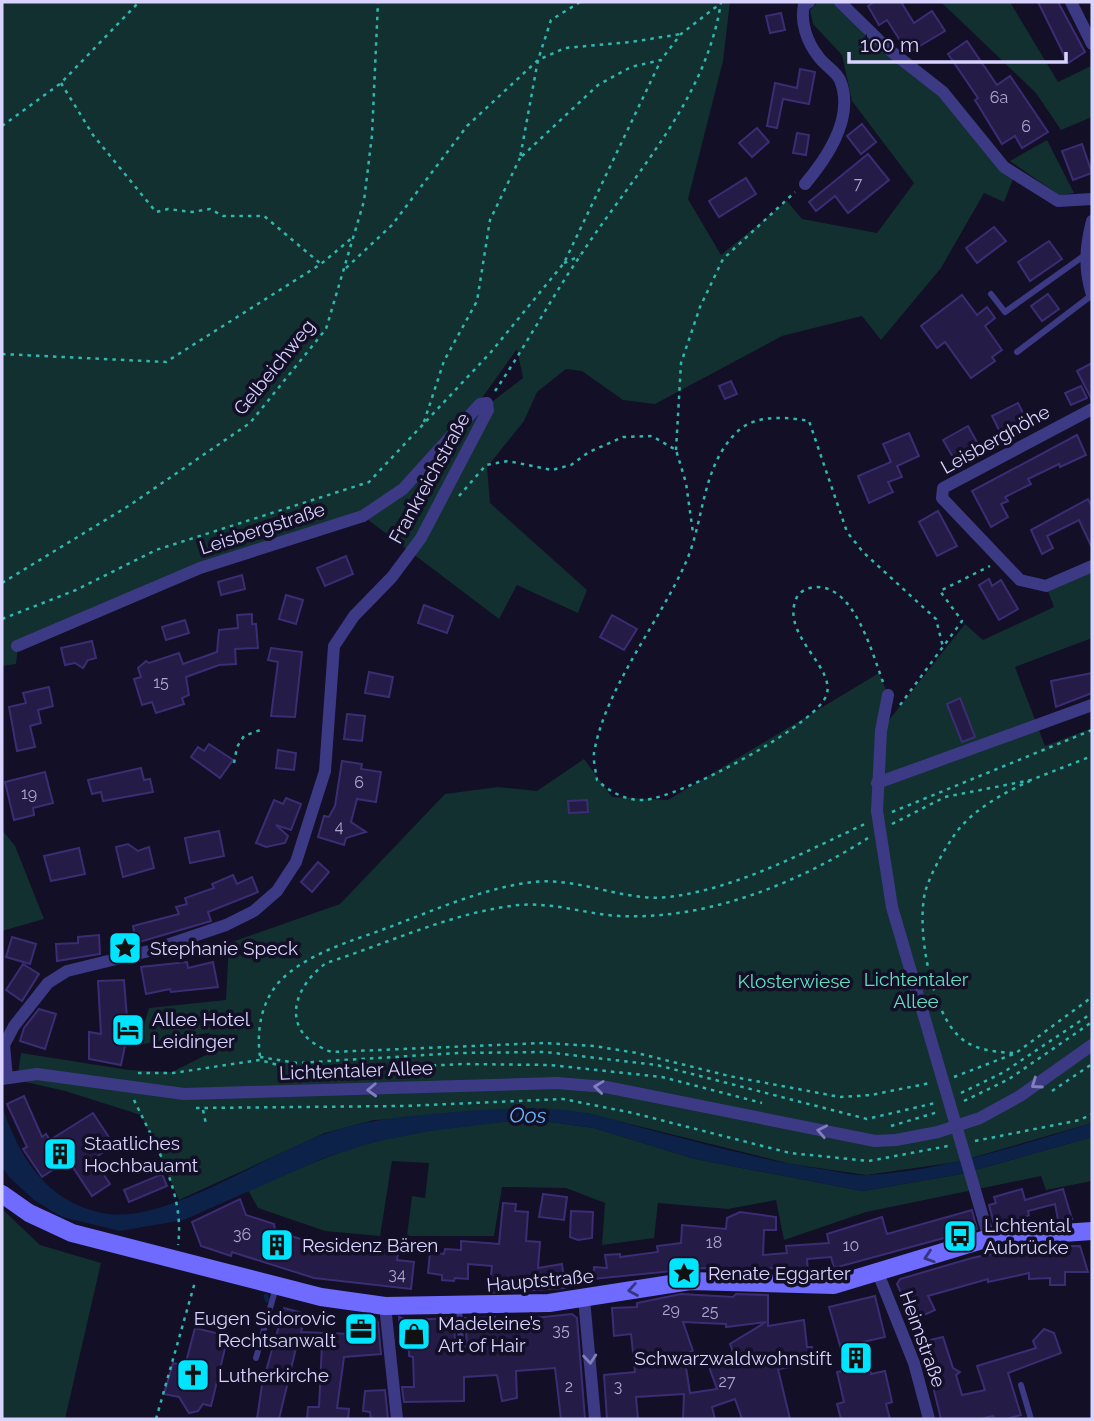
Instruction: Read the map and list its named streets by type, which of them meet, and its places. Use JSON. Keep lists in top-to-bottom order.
{
  "streets": {
    "main road": ["Hauptstraße"],
    "street": [
      "Leisberghöhe",
      "Frankreichstraße",
      "Leisbergstraße",
      "Lichtentaler Allee",
      "Heimstraße"
    ],
    "path": ["Gelbeichweg"]
  },
  "crossings": [
    ["Frankreichstraße", "Leisbergstraße"],
    ["Frankreichstraße", "Lichtentaler Allee"],
    ["Hauptstraße", "Heimstraße"]
  ],
  "one_way": ["Lichtentaler Allee", "Hauptstraße"],
  "water": ["Oos"],
  "parks": ["Lichtentaler Allee", "Klosterwiese"],
  "places": {
    "place": ["Stephanie Speck", "Renate Eggarter"],
    "hotel": ["Allee Hotel Leidinger"],
    "building": ["Staatliches Hochbauamt", "Residenz Bären", "Schwarzwaldwohnstift"],
    "bus stop": ["Lichtental Aubrücke"],
    "office": ["Eugen Sidorovic Rechtsanwalt"],
    "shop": ["Madeleine’s Art of Hair"],
    "church": ["Lutherkirche"]
  },
  "house_numbers": [
    "6a",
    "6",
    "7",
    "15",
    "6",
    "19",
    "4",
    "36",
    "18",
    "10",
    "34",
    "29",
    "25",
    "35",
    "27",
    "2",
    "3"
  ],
  "scale_bar": "100 m"
}
